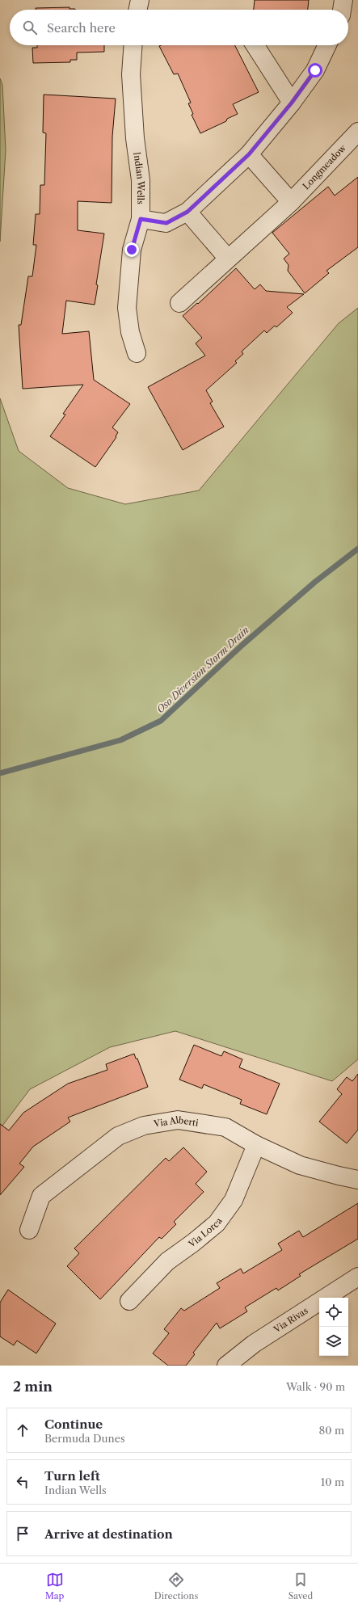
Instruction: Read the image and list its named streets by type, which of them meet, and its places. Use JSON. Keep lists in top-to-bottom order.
{
  "streets": {
    "street": [
      "Longmeadow",
      "Indian Wells",
      "Via Alberti",
      "Via Lorca",
      "Via Rivas"
    ]
  },
  "crossings": [
    ["Via Alberti", "Via Lorca"]
  ],
  "water": ["Oso Diversion Storm Drain"],
  "page": {
    "search": "Search here",
    "heading": ["2 min", "Walk · 90 m"],
    "list": [
      ["Continue", "Bermuda Dunes", "80 m"],
      ["Turn left", "Indian Wells", "10 m"],
      "Arrive at destination"
    ],
    "nav": ["Map", "Directions", "Saved"]
  }
}
